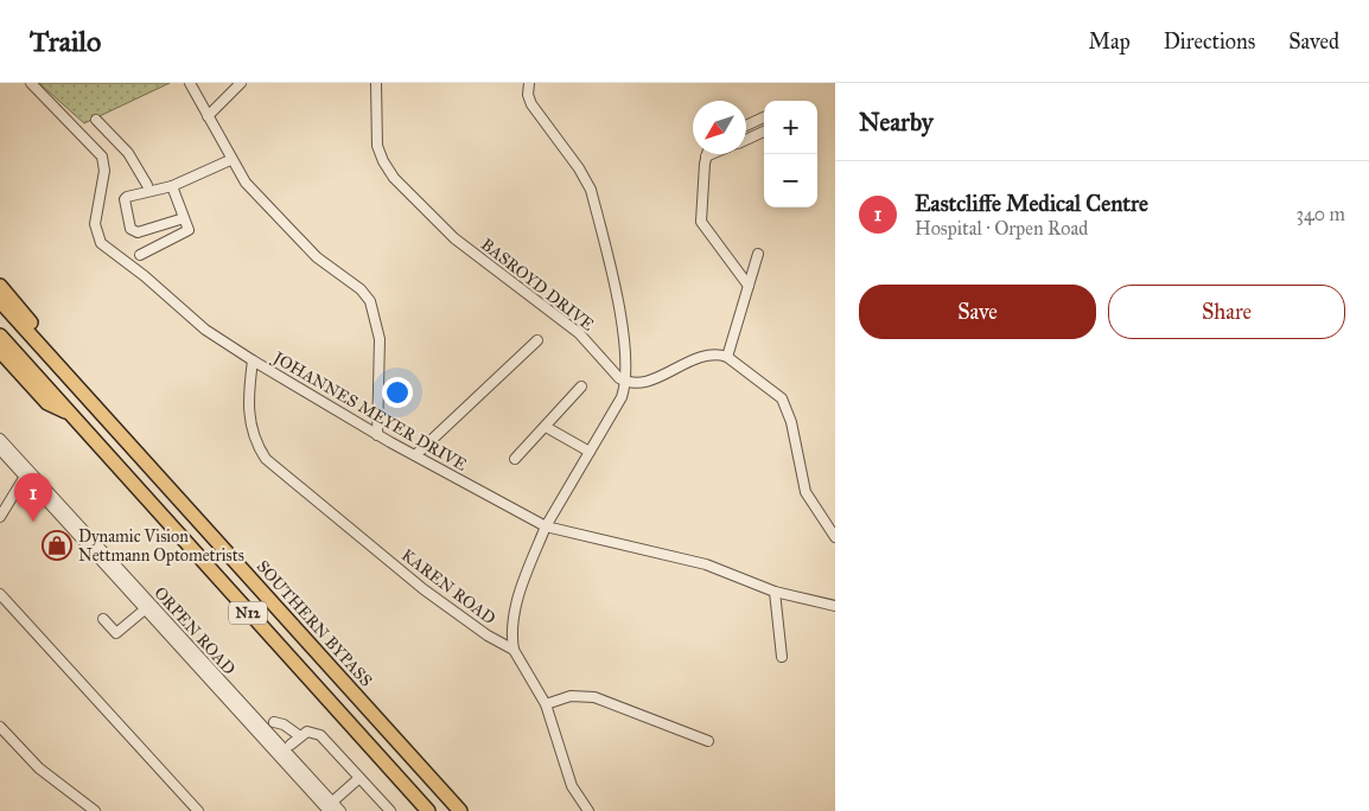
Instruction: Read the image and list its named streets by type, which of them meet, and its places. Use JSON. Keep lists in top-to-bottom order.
{
  "streets": {
    "highway": ["N12", "SOUTHERN BYPASS"],
    "street": [
      "BASROYD DRIVE",
      "JOHANNES MEYER DRIVE",
      "KAREN ROAD",
      "ORPEN ROAD"
    ]
  },
  "crossings": [
    ["JOHANNES MEYER DRIVE", "KAREN ROAD"]
  ],
  "places": {
    "shop": ["Dynamic Vision Nettmann Optometrists"]
  },
  "north": "bottom left",
  "page": {
    "header": "Trailo",
    "nav": ["Map", "Directions", "Saved"],
    "heading": "Nearby",
    "map_buttons": ["+", "−"],
    "list": [
      {
        "mark": "1",
        "name": "Eastcliffe Medical Centre",
        "note": "Hospital · Orpen Road",
        "value": "340 m"
      }
    ],
    "buttons": ["Save", "Share"],
    "pins": "1"
  }
}
